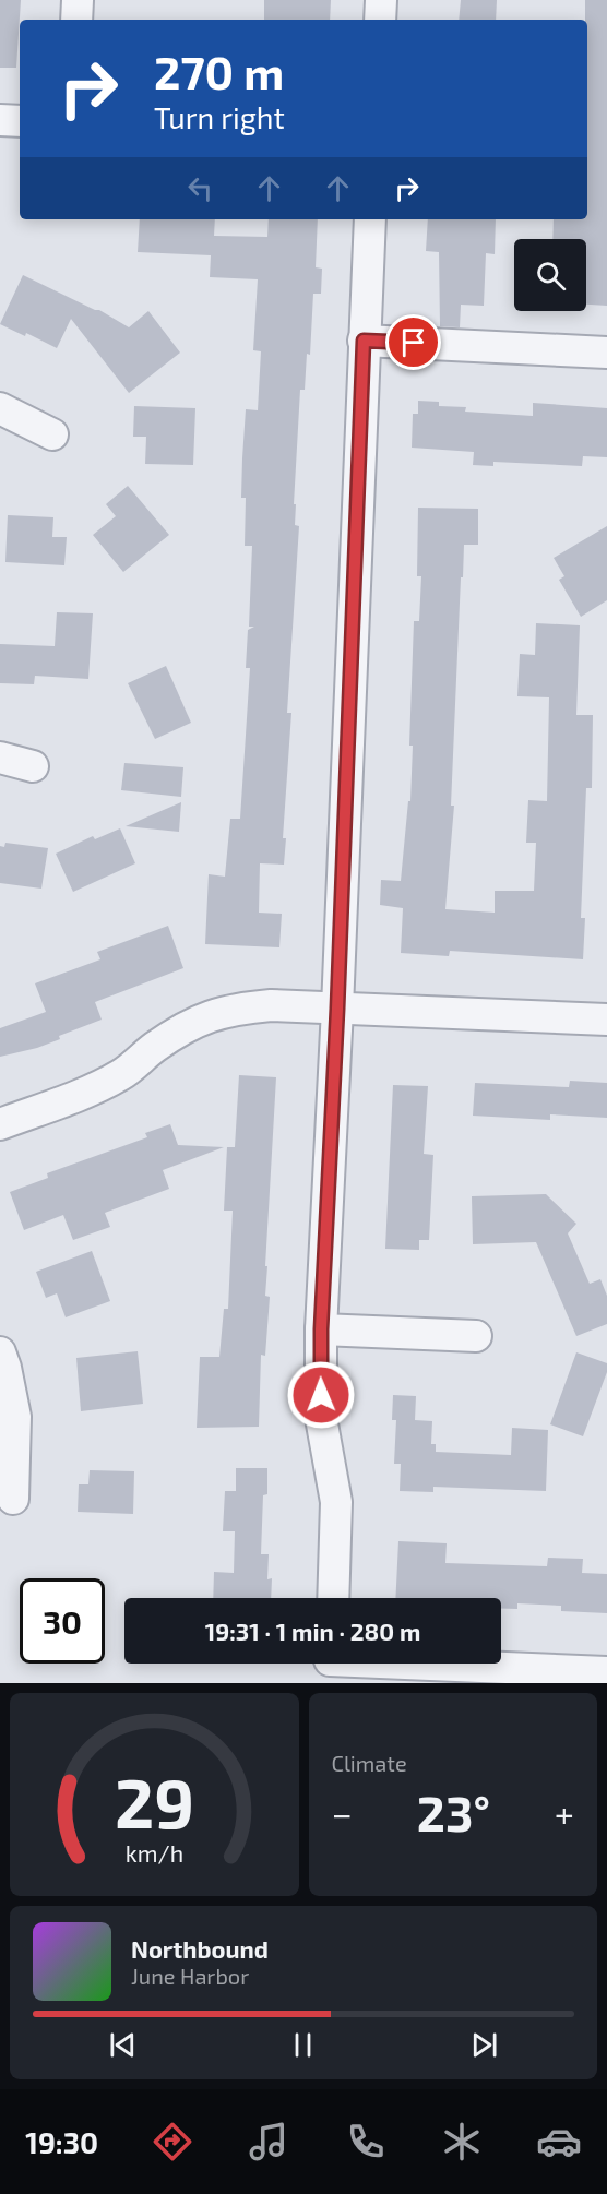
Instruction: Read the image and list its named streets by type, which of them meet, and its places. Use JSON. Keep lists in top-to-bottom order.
{
  "page": {
    "turn": ["270 m", "Turn right"],
    "limit": "30",
    "trip": "19:31 · 1 min · 280 m",
    "tile": "Climate",
    "heat": ["−", "23°", "+"],
    "song": ["Northbound", "June Harbor"],
    "tabs": "19:30",
    "gauge": ["29", "km/h"]
  }
}
